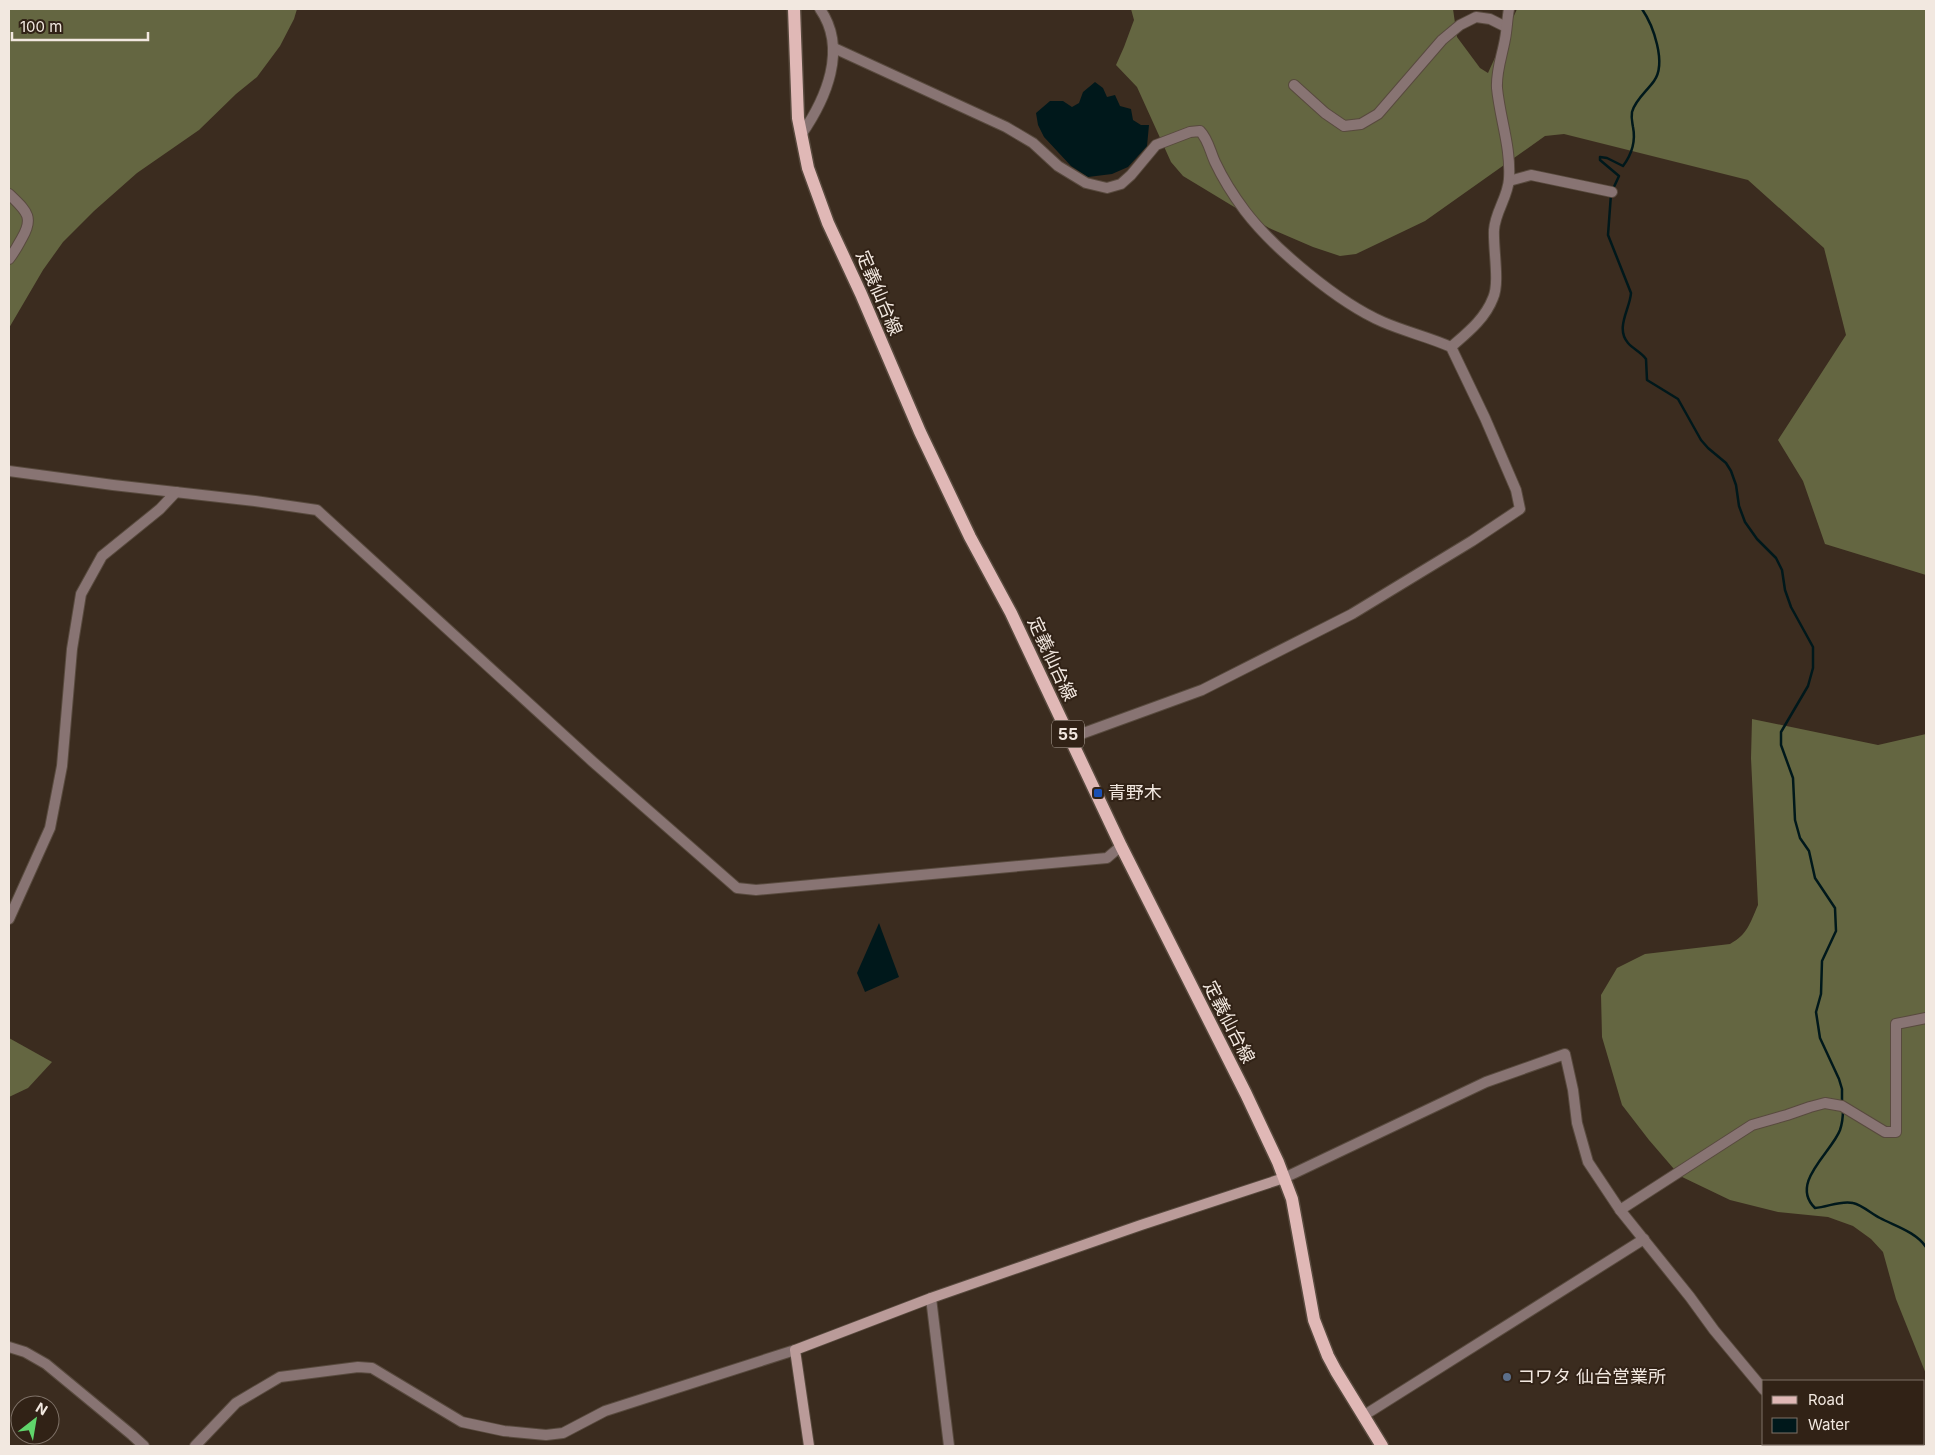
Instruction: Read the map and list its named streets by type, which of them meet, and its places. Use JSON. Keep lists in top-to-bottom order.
{
  "streets": {
    "main road": ["定義仙台線", "55"]
  },
  "places": {
    "transit": ["青野木"],
    "other": ["コワタ 仙台営業所"]
  },
  "legend": ["Road", "Water"],
  "scale_bar": "100 m",
  "north": "top right"
}
